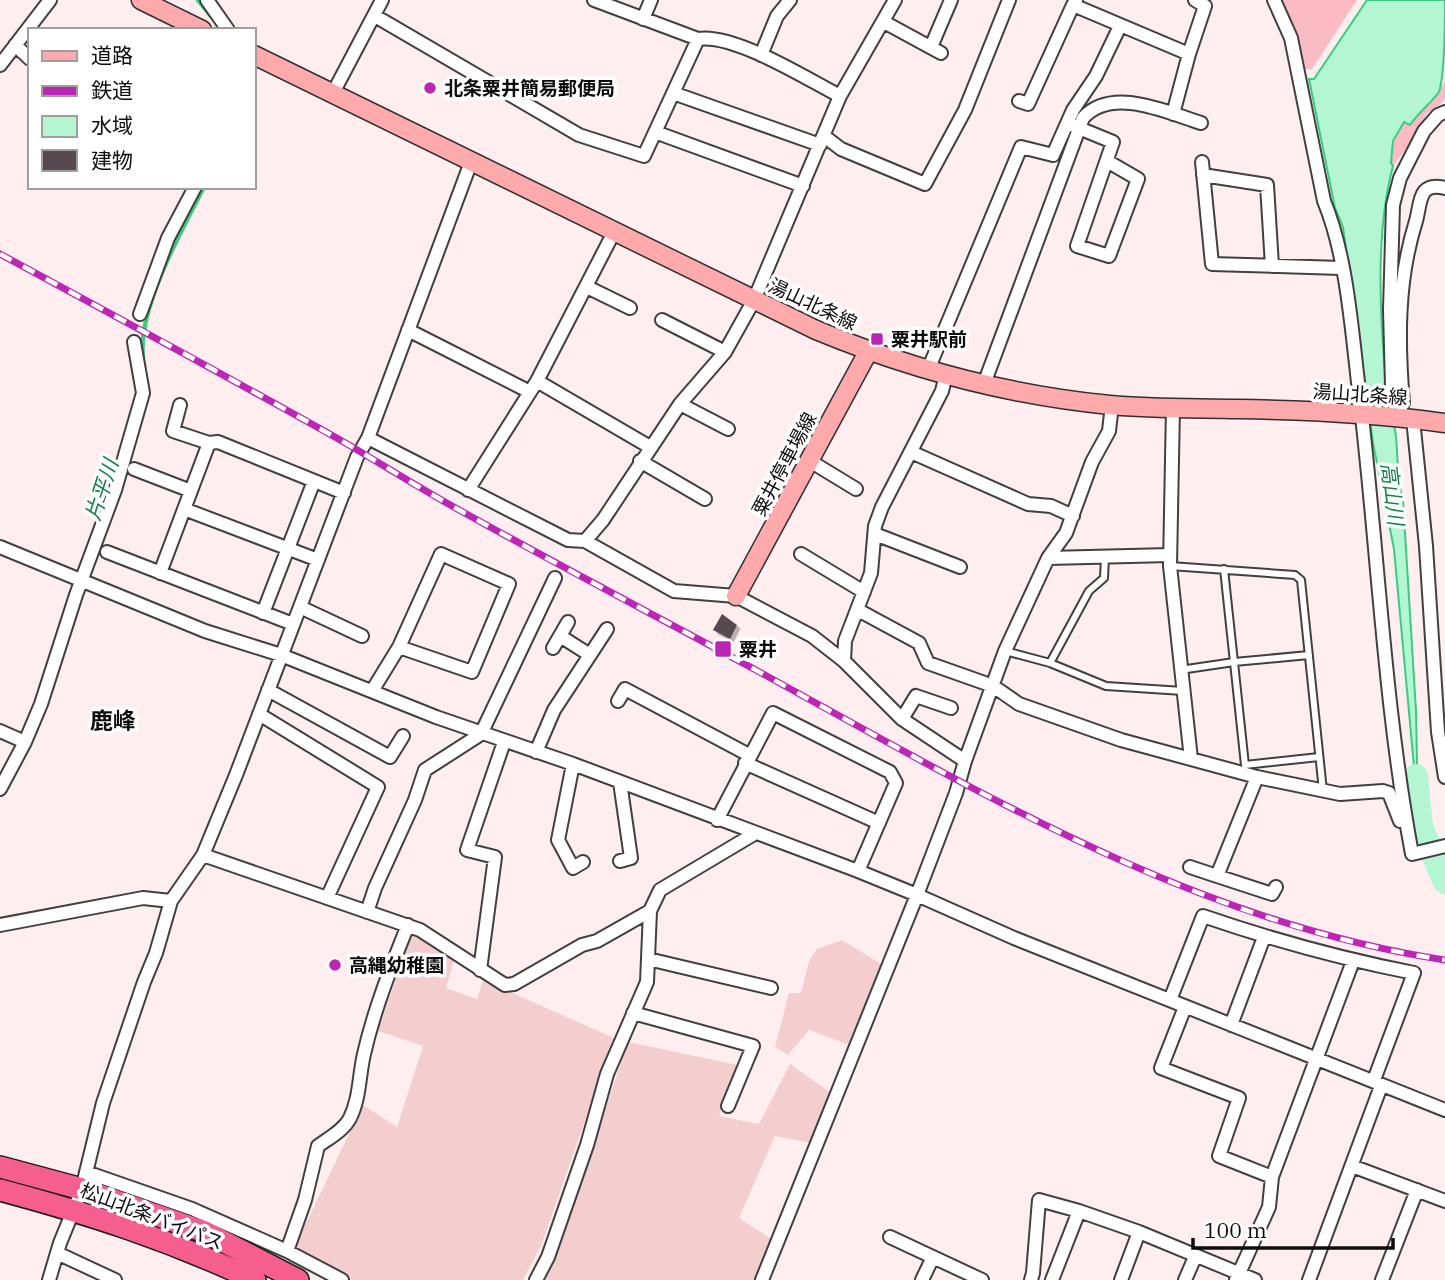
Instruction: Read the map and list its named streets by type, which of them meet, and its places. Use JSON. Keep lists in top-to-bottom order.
{
  "streets": {
    "highway": ["松山北条バイパス"],
    "main road": ["湯山北条線", "粟井停車場線"]
  },
  "crossings": [
    ["湯山北条線", "粟井停車場線"]
  ],
  "districts": ["鹿峰"],
  "water": ["片平川", "高山川"],
  "places": {
    "other": ["北条粟井簡易郵便局", "高縄幼稚園"],
    "transit": ["粟井駅前", "粟井"]
  },
  "legend": [
    "道路",
    "鉄道",
    "水域",
    "建物"
  ],
  "scale_bar": "100 m"
}
